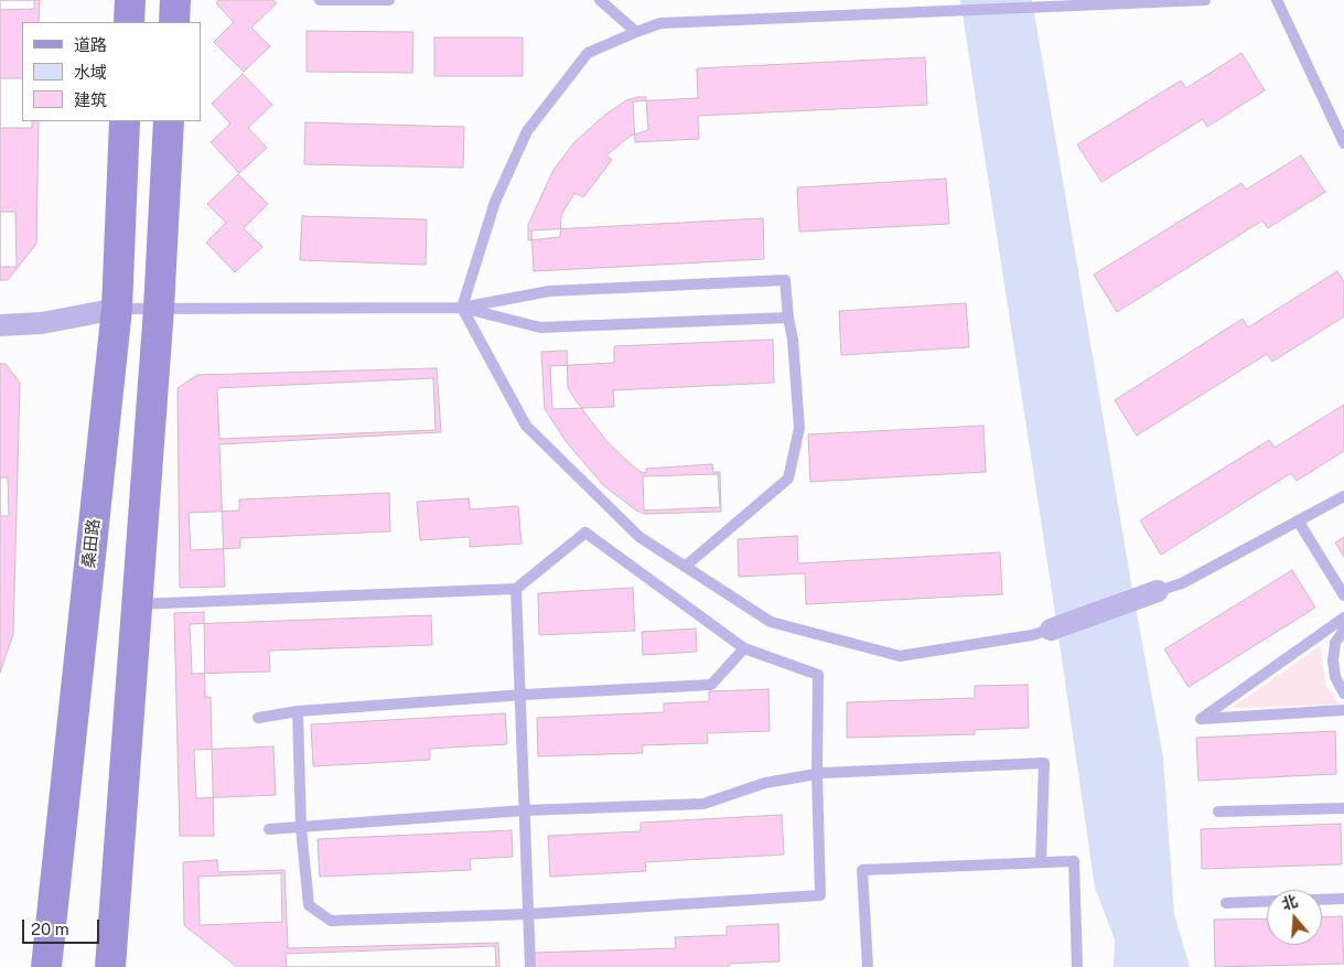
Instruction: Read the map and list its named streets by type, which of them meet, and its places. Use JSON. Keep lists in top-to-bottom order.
{
  "streets": {
    "main road": ["桑田路"]
  },
  "legend": ["道路", "水域", "建筑"],
  "scale_bar": "20 m",
  "north": "top"
}
